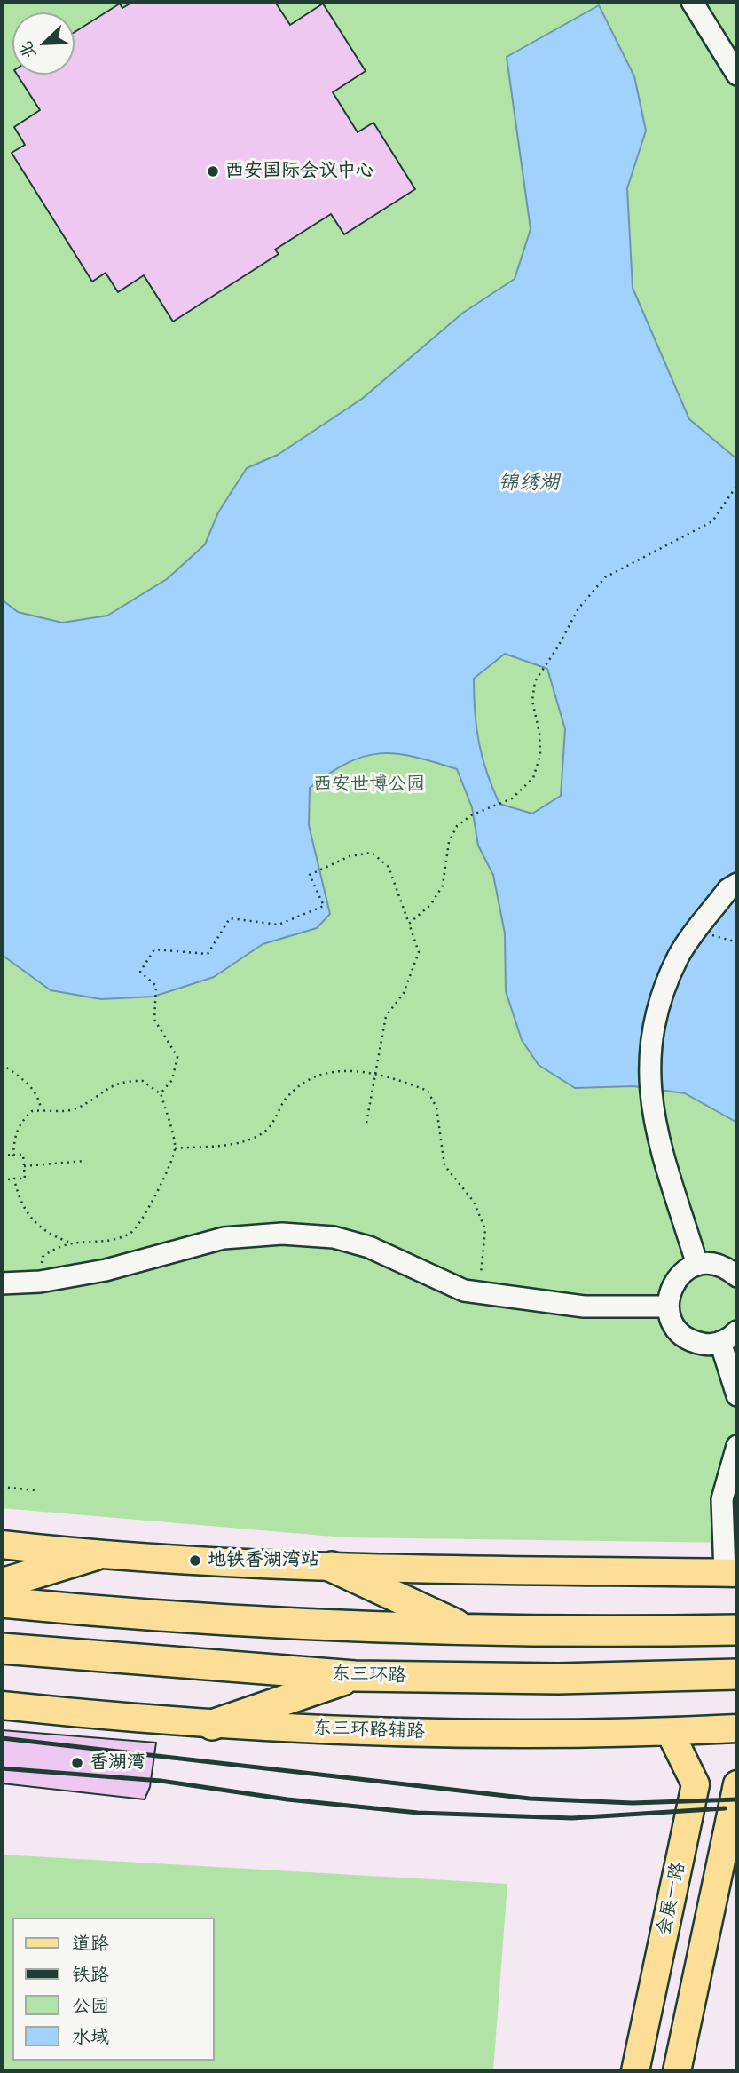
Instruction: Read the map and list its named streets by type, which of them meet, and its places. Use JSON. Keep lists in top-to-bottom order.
{
  "streets": {
    "highway": ["东三环路"],
    "main road": ["东三环路辅路", "会展一路"]
  },
  "crossings": [
    ["东三环路辅路", "会展一路"]
  ],
  "water": ["锦绣湖"],
  "parks": ["西安世博公园"],
  "places": ["西安国际会议中心", "地铁香湖湾站", "香湖湾"],
  "legend": [
    "道路",
    "铁路",
    "公园",
    "水域"
  ],
  "north": "bottom left"
}
